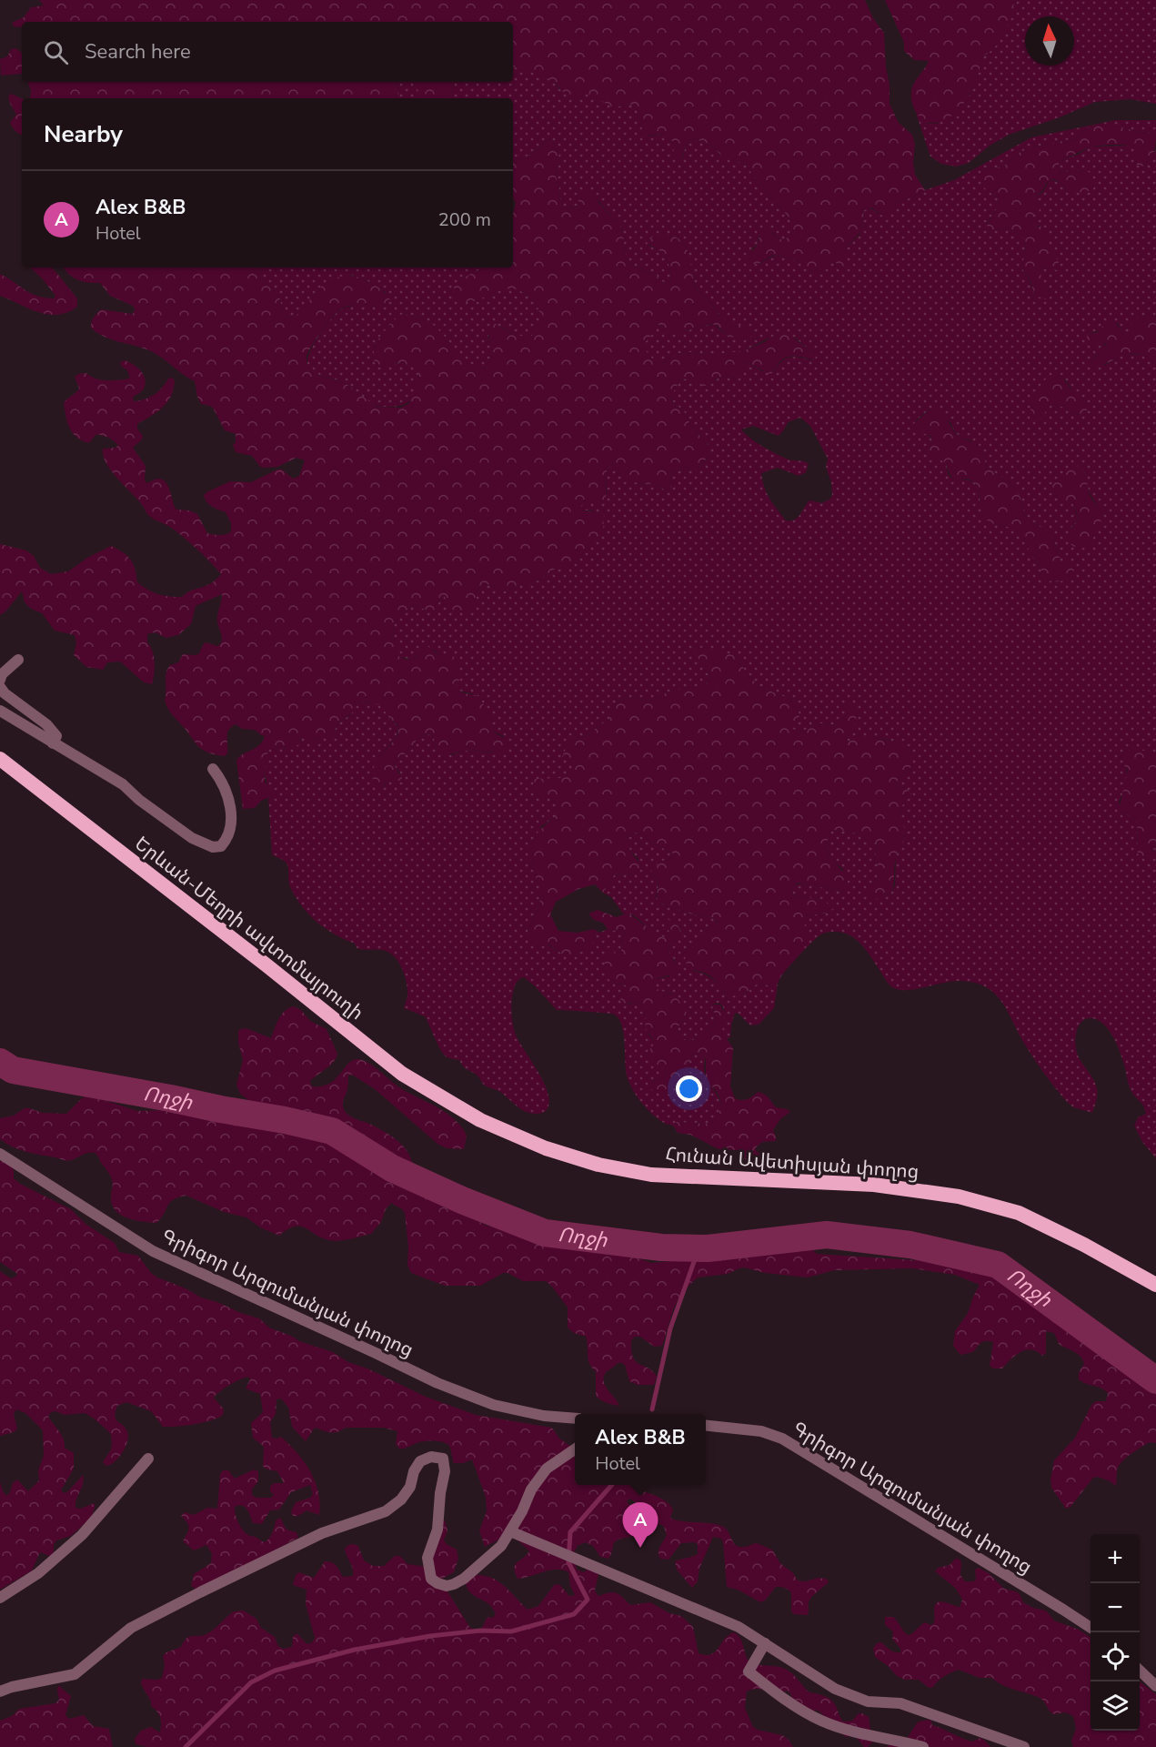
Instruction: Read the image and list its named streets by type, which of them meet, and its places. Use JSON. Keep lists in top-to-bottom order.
{
  "streets": {
    "highway": ["Երևան-Մեղրի ավտոմայրուղի", "Հունան Ավետիսյան փողոց"],
    "street": ["Գրիգոր Արզումանյան փողոց"]
  },
  "crossings": [
    ["Երևան-Մեղրի ավտոմայրուղի", "Հունան Ավետիսյան փողոց"]
  ],
  "water": ["Ողջի"],
  "north": "top",
  "page": {
    "search": "Search here",
    "heading": "Nearby",
    "list": [
      {
        "mark": "A",
        "name": "Alex B&B",
        "note": "Hotel",
        "value": "200 m"
      }
    ],
    "popup": ["Alex B&B", "Hotel"],
    "pins": "A",
    "map_buttons": ["+", "−"]
  }
}
